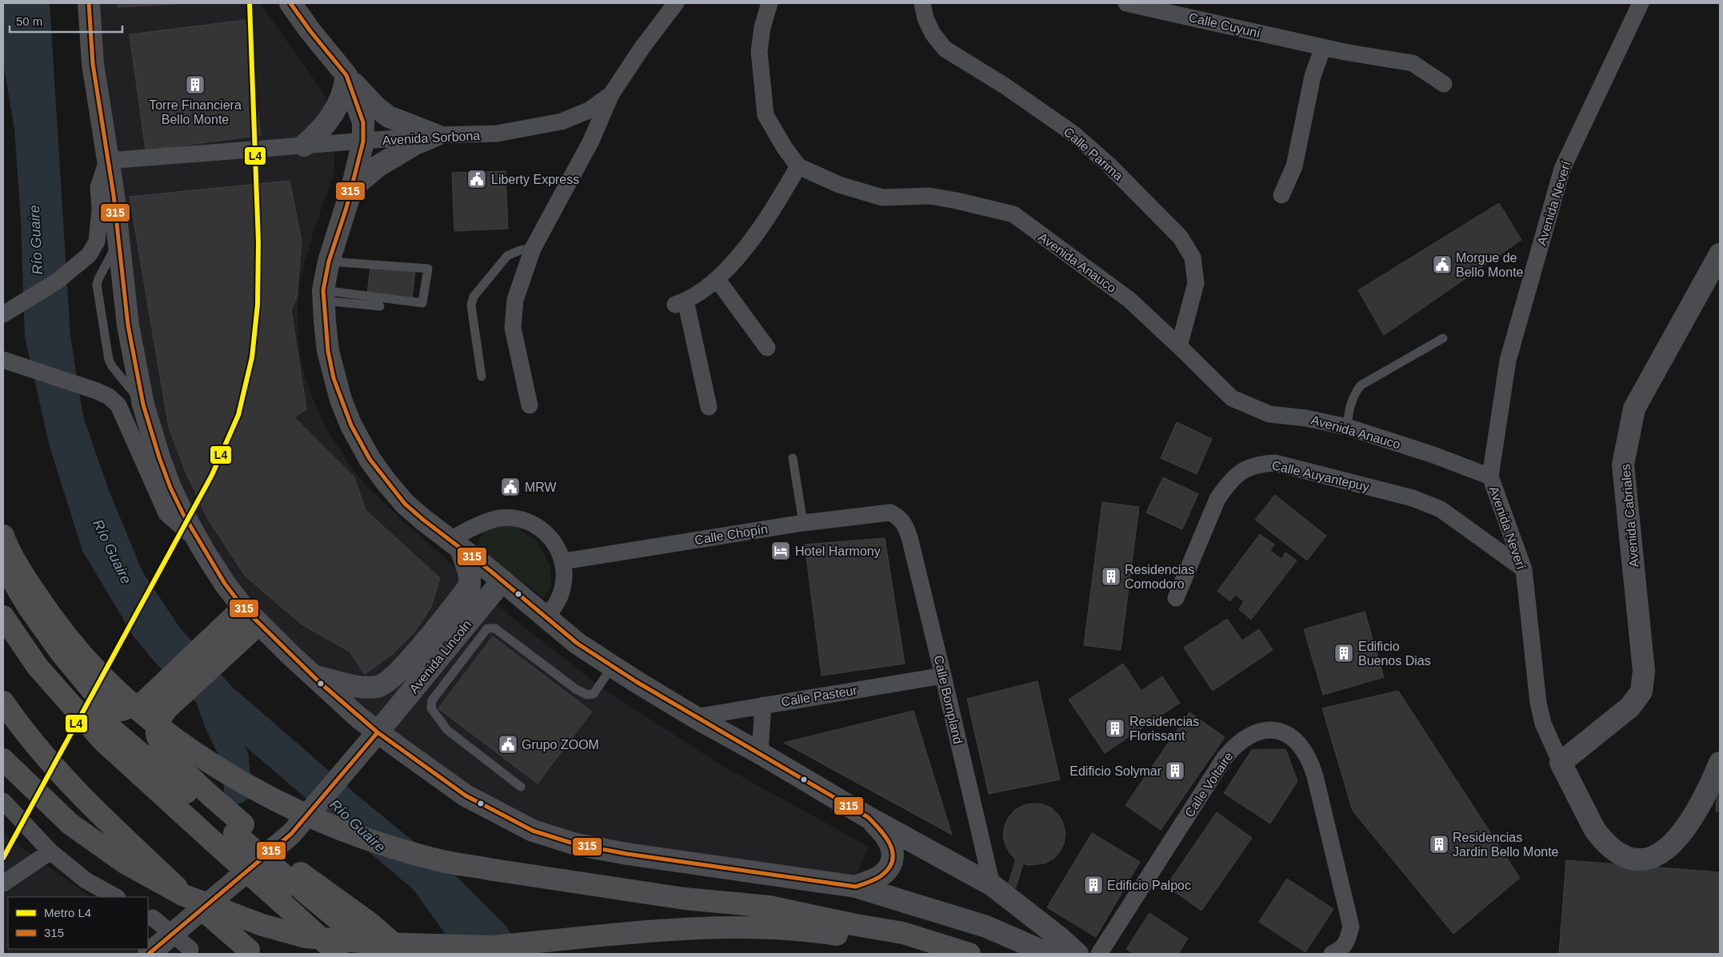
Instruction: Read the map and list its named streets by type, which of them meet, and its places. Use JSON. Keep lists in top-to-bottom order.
{
  "streets": {
    "street": [
      "Calle Cuyuní",
      "Avenida Sorbona",
      "Calle Parima",
      "Avenida Neverí",
      "Avenida Anauco",
      "Calle Auyantepuy",
      "Avenida Cabriales",
      "Calle Chopín",
      "Avenida Lincoln",
      "Calle Pasteur",
      "Calle Bompland",
      "Calle Voltaire"
    ]
  },
  "crossings": [
    ["Calle Parima", "Avenida Anauco"],
    ["Avenida Neverí", "Avenida Anauco"],
    ["Avenida Neverí", "Calle Auyantepuy"],
    ["Avenida Neverí", "Avenida Cabriales"],
    ["Calle Chopín", "Calle Bompland"],
    ["Calle Pasteur", "Calle Bompland"]
  ],
  "water": ["Río Guaire"],
  "places": {
    "building": [
      "Torre Financiera Bello Monte",
      "Residencias Comodoro",
      "Edificio Buenos Dias",
      "Residencias Florissant",
      "Edificio Solymar",
      "Residencias Jardin Bello Monte",
      "Edificio Palpoc"
    ],
    "public building": [
      "Liberty Express",
      "Morgue de Bello Monte",
      "MRW",
      "Grupo ZOOM"
    ],
    "hotel": ["Hotel Harmony"]
  },
  "lines": ["metro line L4", "transit line 315"],
  "legend": ["Metro L4", "315"],
  "scale_bar": "50 m"
}
